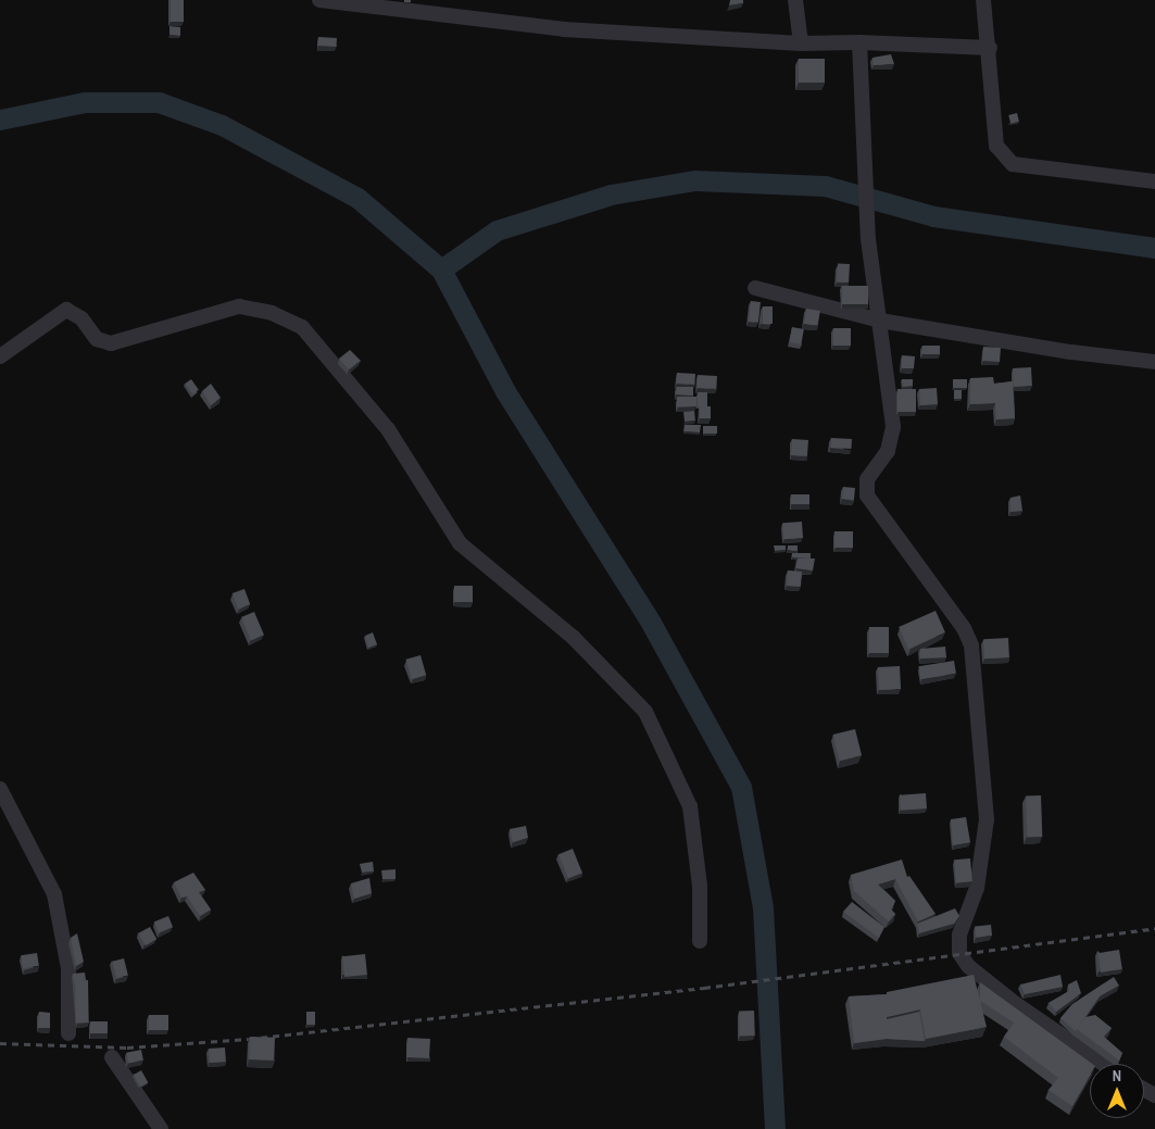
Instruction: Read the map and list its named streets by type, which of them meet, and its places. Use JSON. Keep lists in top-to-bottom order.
{
  "north": "top"
}
